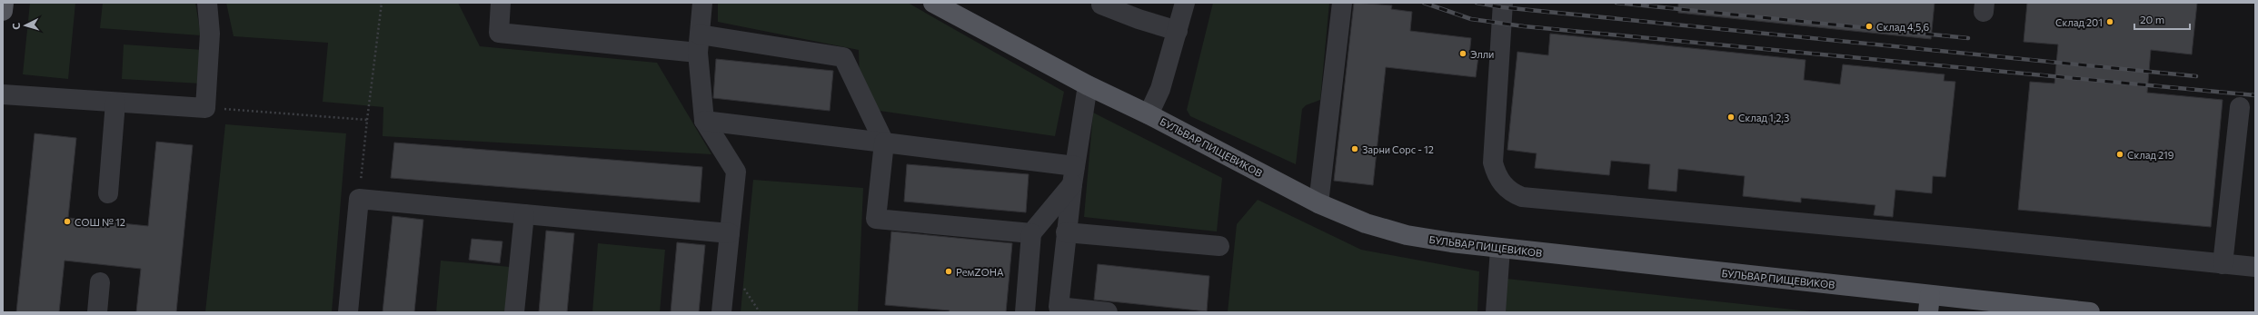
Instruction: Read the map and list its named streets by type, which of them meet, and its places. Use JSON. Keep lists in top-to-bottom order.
{
  "streets": {
    "main road": ["БУЛЬВАР ПИЩЕВИКОВ"]
  },
  "places": [
    "Склад 201",
    "Склад 4,5,6",
    "Элли",
    "Склад 1,2,3",
    "Зарни Сорс - 12",
    "Склад 219",
    "СОШ № 12",
    "РемZОНА"
  ],
  "scale_bar": "20 m",
  "north": "left"
}
